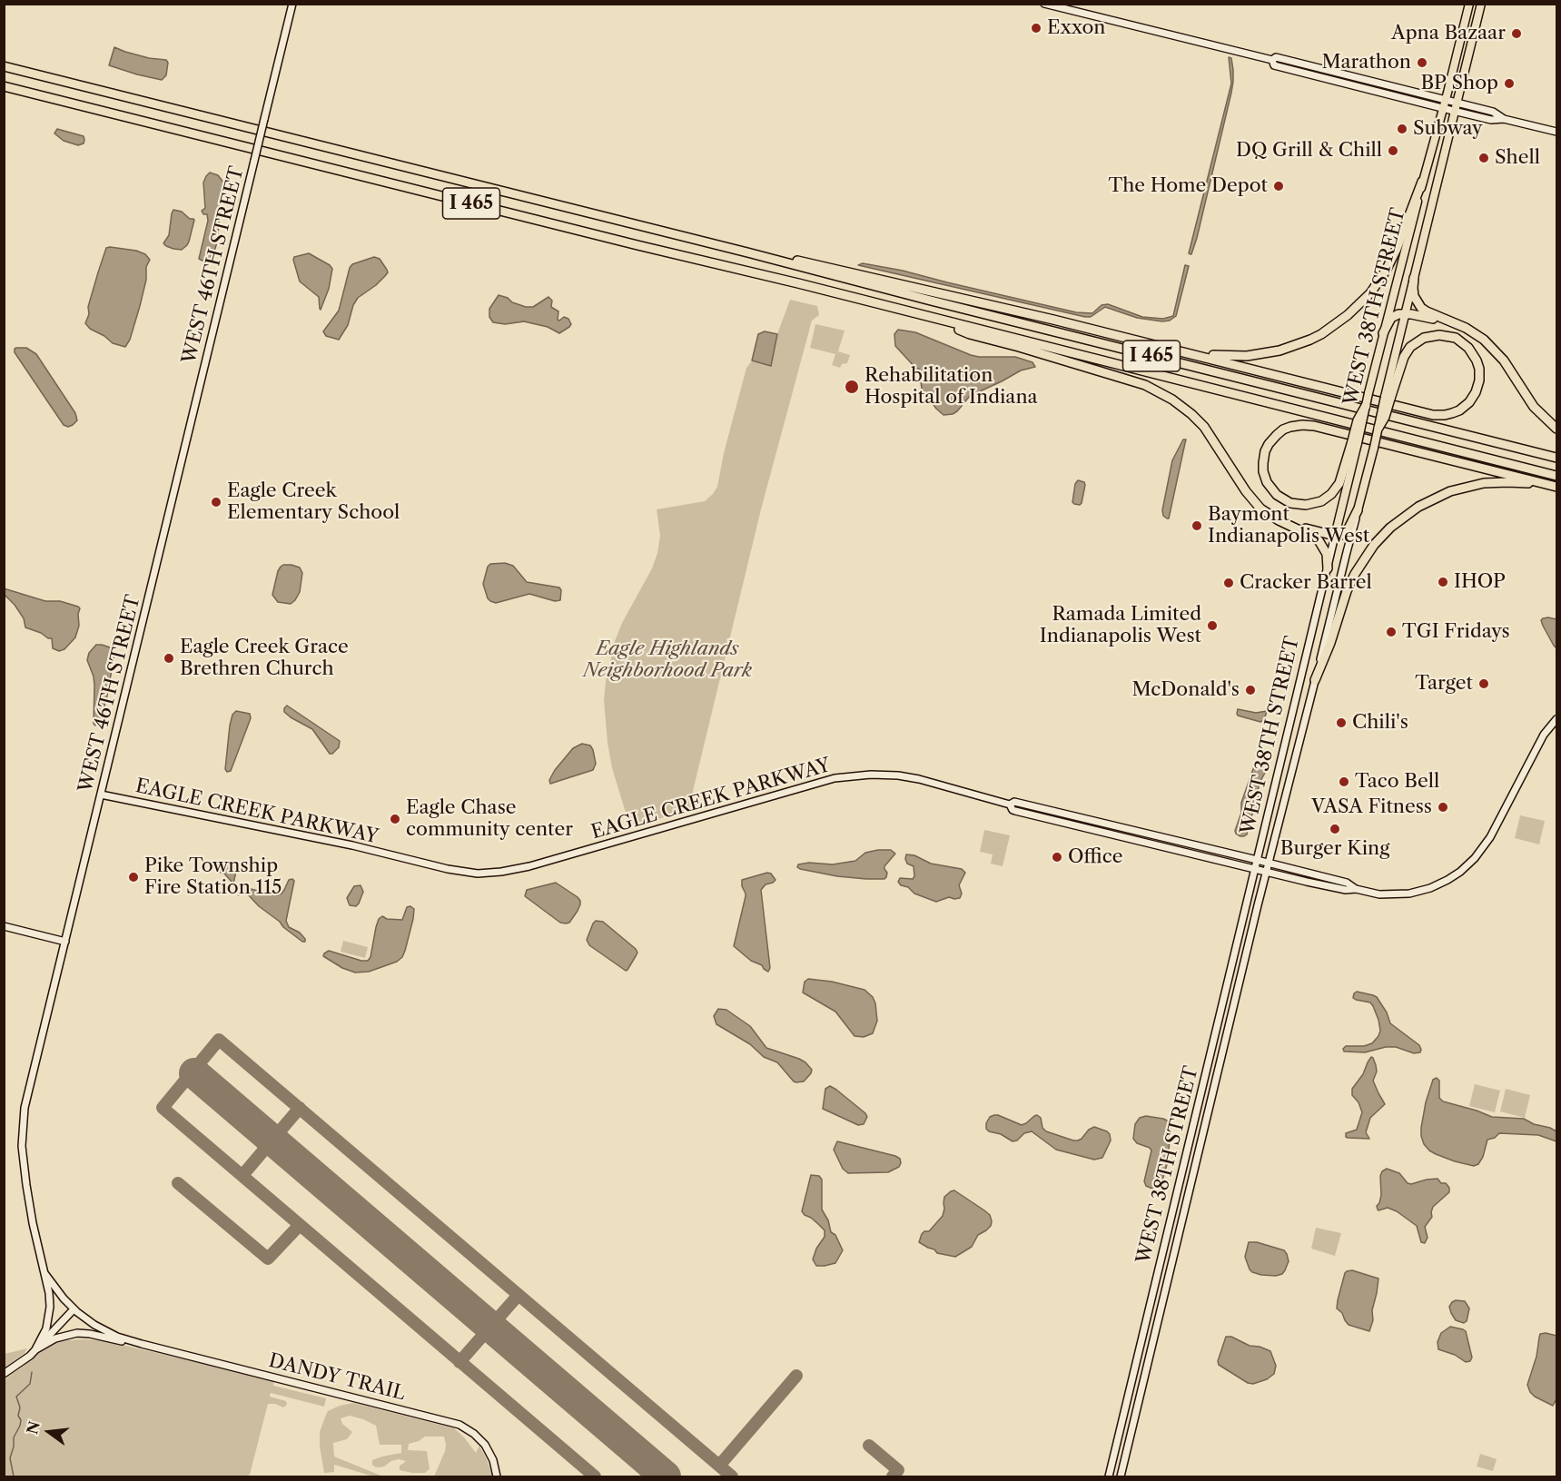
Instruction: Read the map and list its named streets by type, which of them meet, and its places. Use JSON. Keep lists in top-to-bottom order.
{
  "streets": {
    "highway": ["I 465"],
    "main road": [
      "WEST 46TH STREET",
      "WEST 38TH STREET",
      "EAGLE CREEK PARKWAY",
      "DANDY TRAIL"
    ]
  },
  "crossings": [
    ["WEST 46TH STREET", "EAGLE CREEK PARKWAY"],
    ["WEST 46TH STREET", "DANDY TRAIL"],
    ["WEST 38TH STREET", "EAGLE CREEK PARKWAY"]
  ],
  "parks": ["Eagle Highlands Neighborhood Park"],
  "places": [
    "Exxon",
    "Apna Bazaar",
    "Marathon",
    "BP Shop",
    "Subway",
    "DQ Grill & Chill",
    "Shell",
    "The Home Depot",
    "Rehabilitation Hospital of Indiana",
    "Eagle Creek Elementary School",
    "Baymont Indianapolis West",
    "IHOP",
    "Cracker Barrel",
    "Ramada Limited Indianapolis West",
    "TGI Fridays",
    "Eagle Creek Grace Brethren Church",
    "Target",
    "McDonald's",
    "Chili's",
    "Taco Bell",
    "VASA Fitness",
    "Eagle Chase community center",
    "Burger King",
    "Office",
    "Pike Township Fire Station 115"
  ],
  "north": "left"
}
